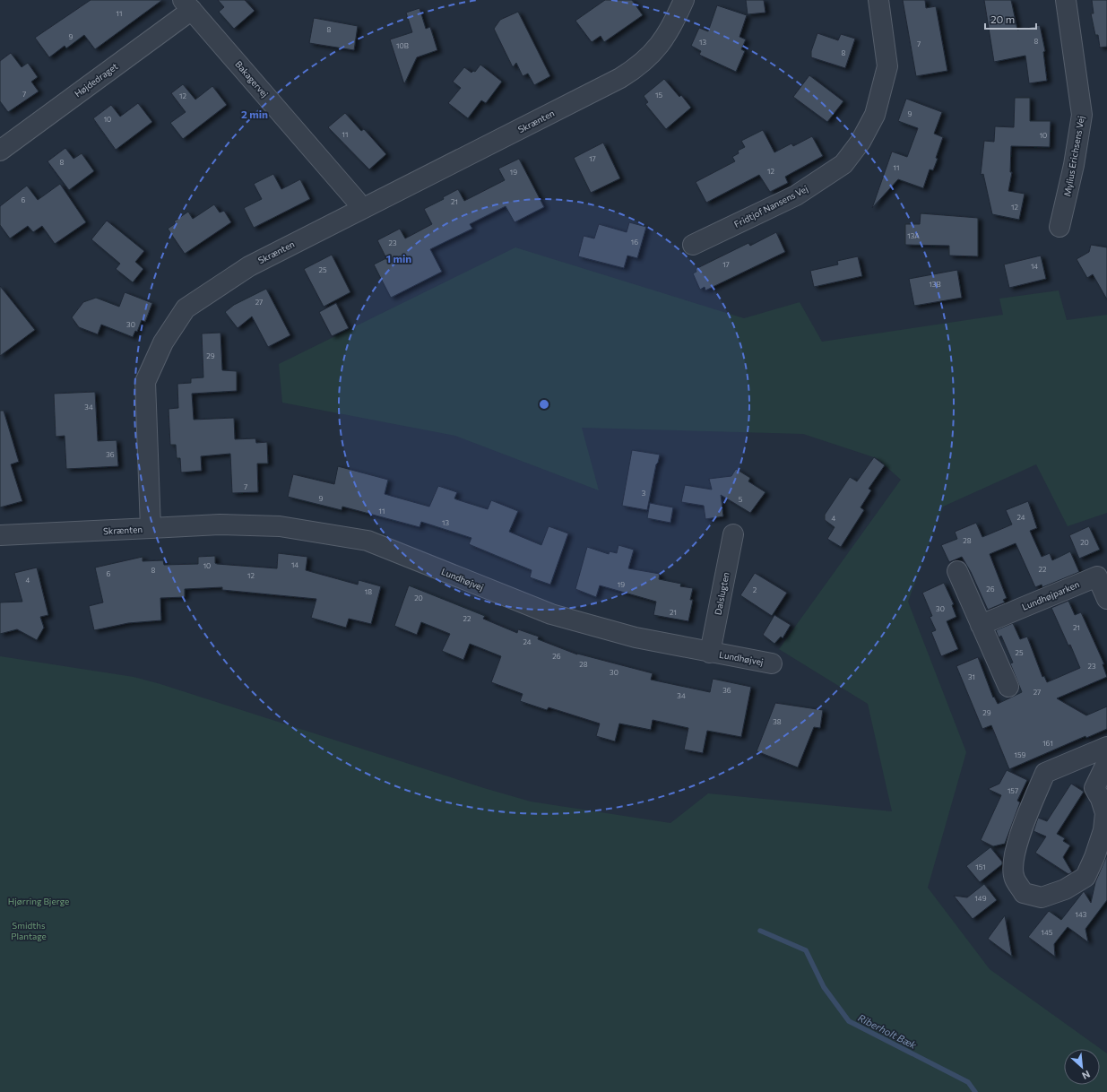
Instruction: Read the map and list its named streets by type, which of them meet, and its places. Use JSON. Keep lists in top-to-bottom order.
{
  "streets": {
    "street": [
      "Bakagervej",
      "Højdedraget",
      "Skrænten",
      "Mylius Erichsens Vej",
      "Fridtjof Nansens Vej",
      "Lundhøjvej",
      "Dalslugten",
      "Lundhøjparken"
    ]
  },
  "crossings": [
    ["Bakagervej", "Højdedraget"],
    ["Bakagervej", "Skrænten"],
    ["Skrænten", "Lundhøjvej"],
    ["Lundhøjvej", "Dalslugten"]
  ],
  "water": ["Riberholt Bæk"],
  "parks": ["Hjørring Bjerge", "Smidths Plantage"],
  "house_numbers": [
    "11",
    "8",
    "9",
    "8",
    "13",
    "7",
    "10B",
    "8",
    "7",
    "15",
    "12",
    "9",
    "10",
    "11",
    "10",
    "17",
    "8",
    "11",
    "12",
    "19",
    "6",
    "21",
    "12",
    "13A",
    "16",
    "23",
    "17",
    "14",
    "25",
    "13B",
    "27",
    "30",
    "29",
    "34",
    "36",
    "7",
    "3",
    "9",
    "5",
    "11",
    "24",
    "4",
    "13",
    "28",
    "20",
    "14",
    "10",
    "22",
    "8",
    "6",
    "12",
    "4",
    "19",
    "26",
    "2",
    "18",
    "20",
    "30",
    "21",
    "22",
    "21",
    "24",
    "25",
    "26",
    "28",
    "23",
    "30",
    "31",
    "36",
    "27",
    "34",
    "29",
    "38",
    "161",
    "159",
    "157",
    "151",
    "149",
    "143",
    "145"
  ],
  "scale_bar": "20 m",
  "north": "bottom right",
  "rings": ["2 min", "1 min"]
}
